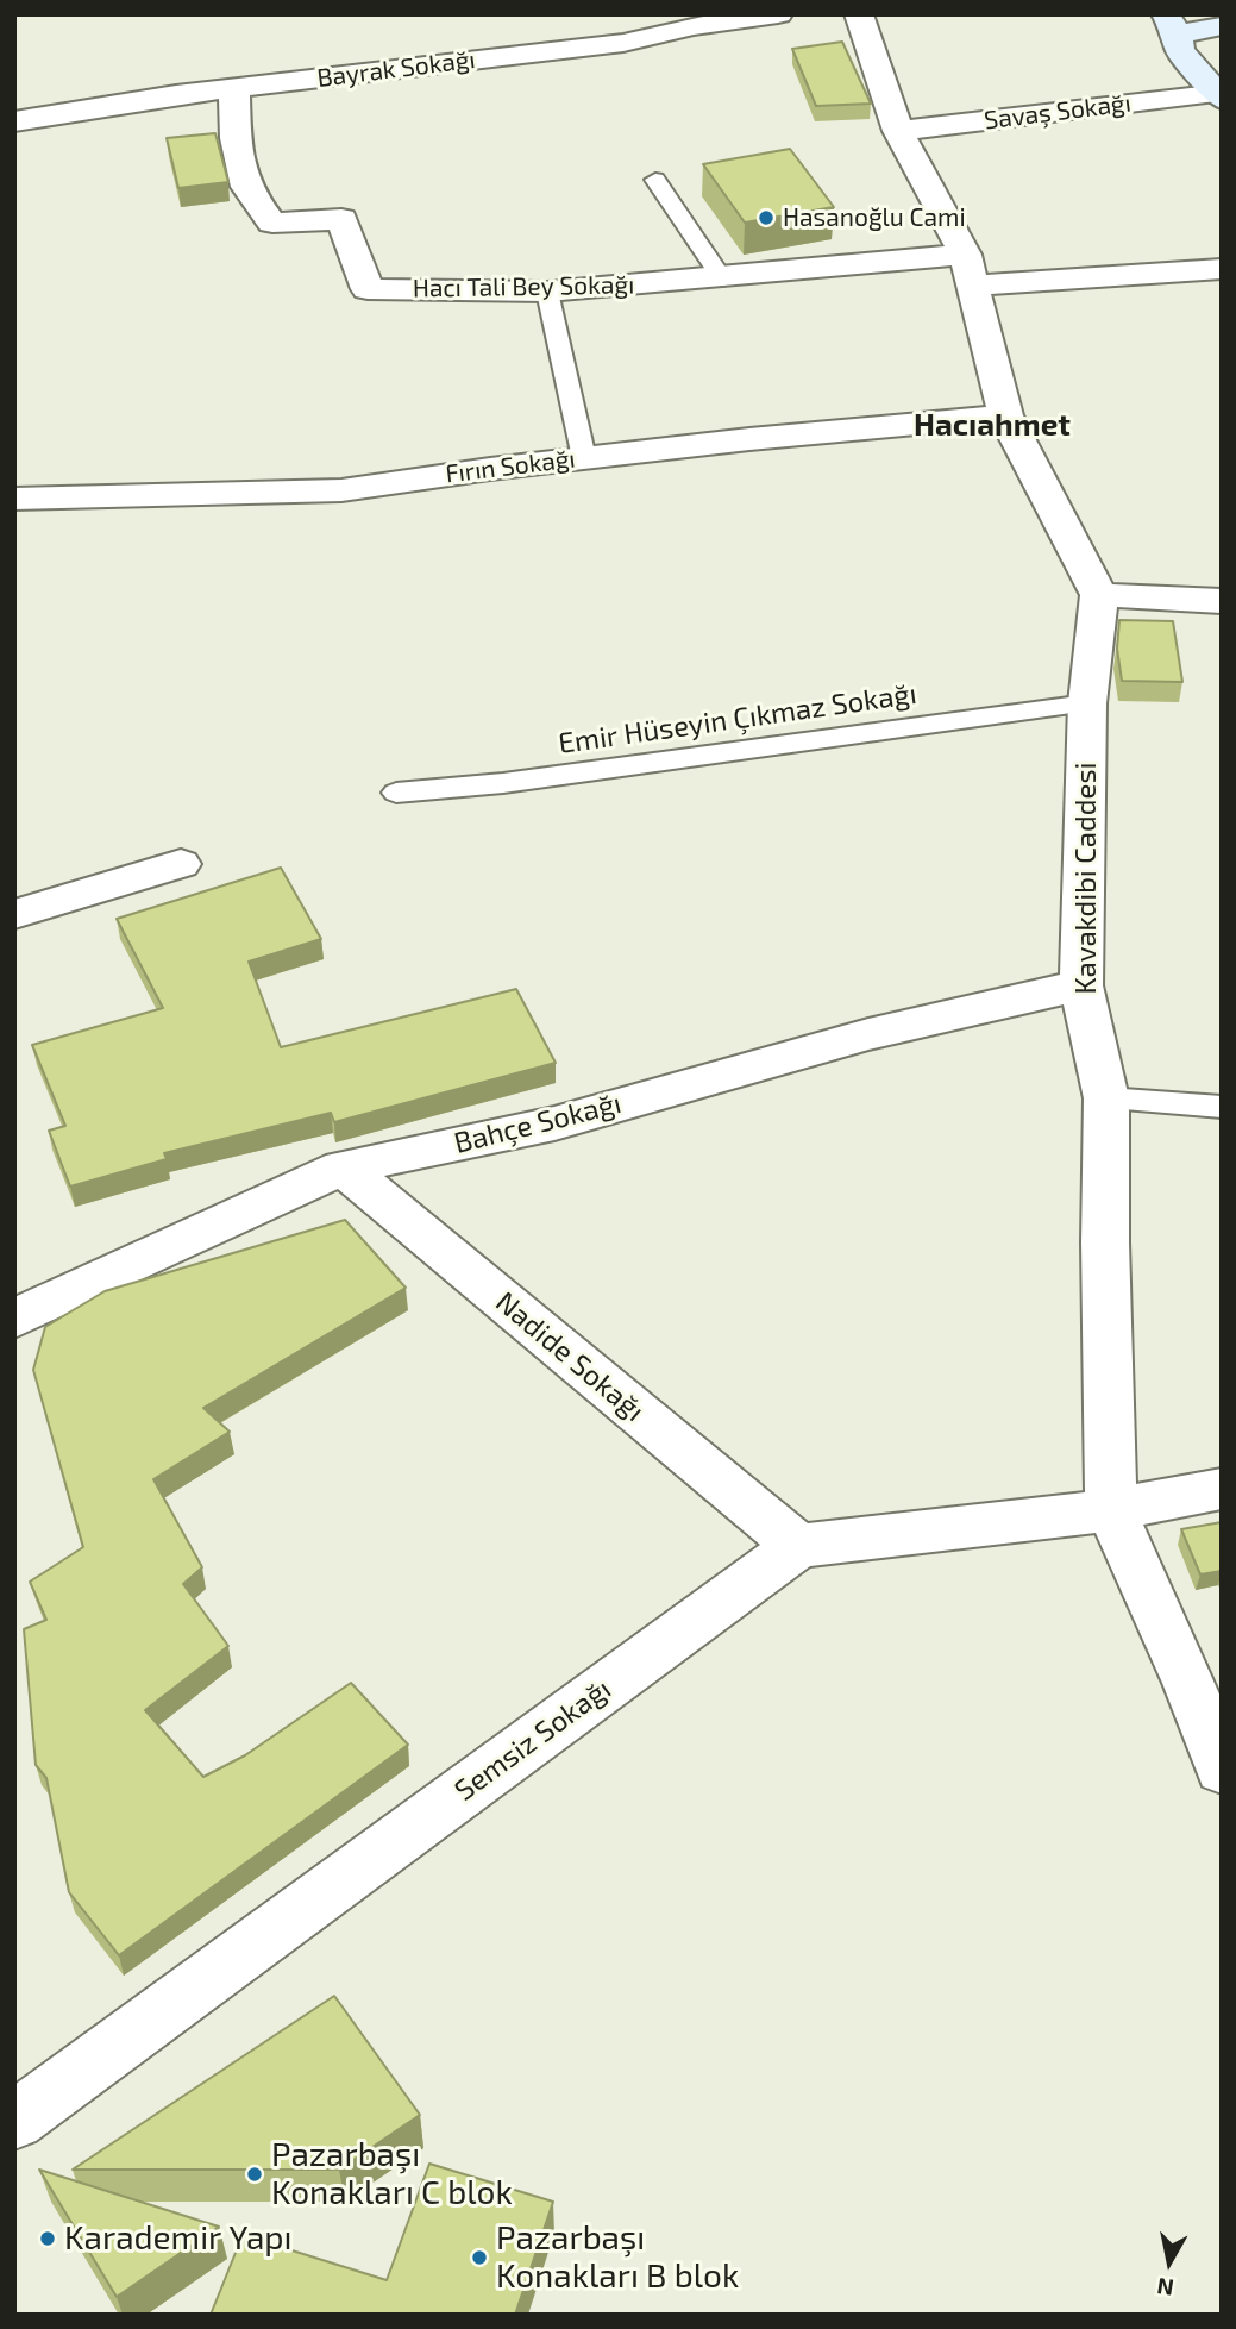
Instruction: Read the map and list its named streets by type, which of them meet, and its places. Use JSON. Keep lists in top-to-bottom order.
{
  "streets": {
    "street": [
      "Bayrak Sokağı",
      "Savaş Sokağı",
      "Hacı Tali Bey Sokağı",
      "Fırın Sokağı",
      "Kavakdibi Caddesi",
      "Bahçe Sokağı",
      "Nadide Sokağı",
      "Semsiz Sokağı"
    ],
    "lane": ["Emir Hüseyin Çıkmaz Sokağı"]
  },
  "crossings": [
    ["Bayrak Sokağı", "Hacı Tali Bey Sokağı"],
    ["Emir Hüseyin Çıkmaz Sokağı", "Kavakdibi Caddesi"],
    ["Kavakdibi Caddesi", "Bahçe Sokağı"],
    ["Kavakdibi Caddesi", "Semsiz Sokağı"],
    ["Bahçe Sokağı", "Nadide Sokağı"],
    ["Nadide Sokağı", "Semsiz Sokağı"]
  ],
  "districts": ["Hacıahmet"],
  "places": [
    "Hasanoğlu Cami",
    "Pazarbaşı Konakları C blok",
    "Karademir Yapı",
    "Pazarbaşı Konakları B blok"
  ],
  "north": "bottom"
}
